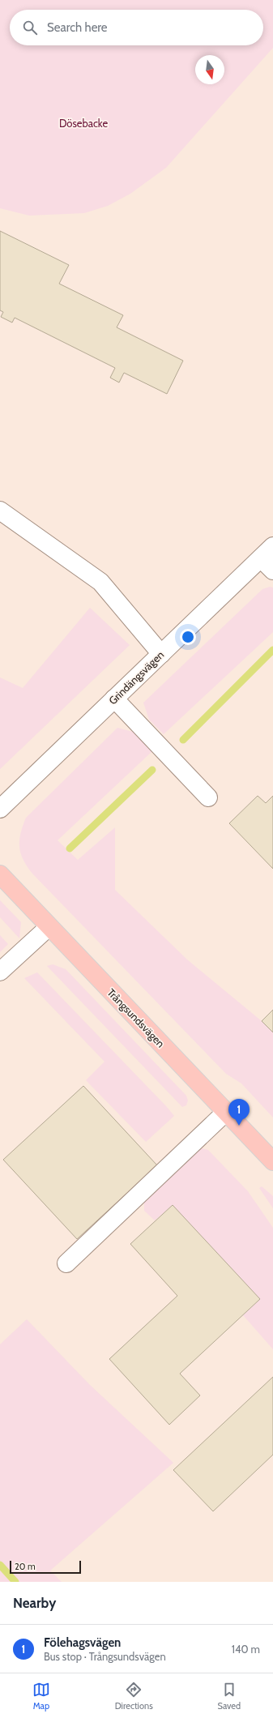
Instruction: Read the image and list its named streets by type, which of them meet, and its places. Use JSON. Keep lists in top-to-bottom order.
{
  "streets": {
    "main road": ["Trångsundsvägen"],
    "street": ["Grindängsvägen"]
  },
  "parks": ["Dösebacke"],
  "scale_bar": "20 m",
  "north": "bottom",
  "page": {
    "search": "Search here",
    "pins": "1",
    "scale": "20 m",
    "heading": "Nearby",
    "list": [
      {
        "mark": "1",
        "name": "Fölehagsvägen",
        "note": "Bus stop · Trångsundsvägen",
        "value": "140 m"
      }
    ],
    "nav": ["Map", "Directions", "Saved"]
  }
}
